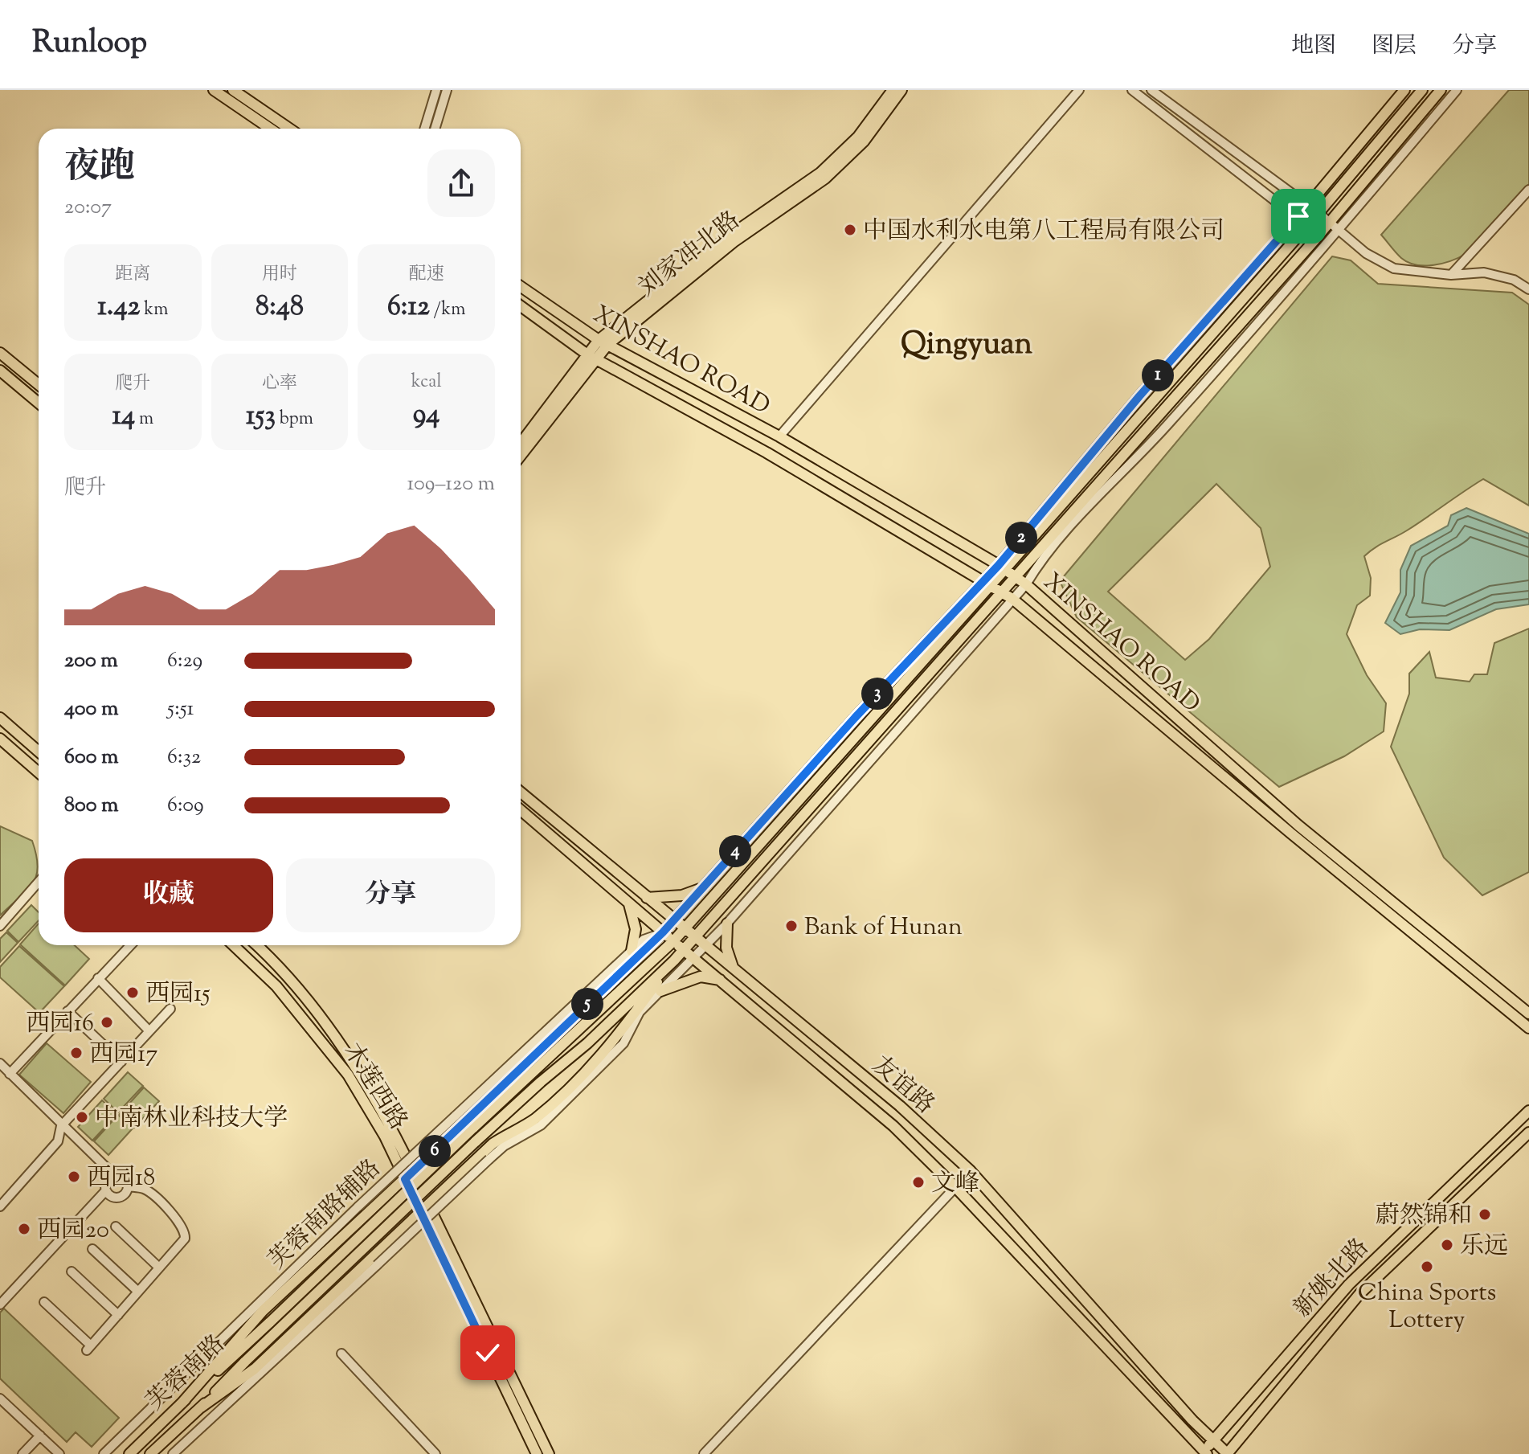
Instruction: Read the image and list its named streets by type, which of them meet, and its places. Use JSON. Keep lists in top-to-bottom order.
{
  "streets": {
    "main road": [
      "刘家冲北路",
      "XINSHAO ROAD",
      "友谊路",
      "木莲西路",
      "新姚北路",
      "芙蓉南路"
    ],
    "street": ["芙蓉南路辅路"]
  },
  "crossings": [
    ["刘家冲北路", "XINSHAO ROAD"],
    ["XINSHAO ROAD", "芙蓉南路"],
    ["友谊路", "芙蓉南路辅路"],
    ["友谊路", "新姚北路"],
    ["友谊路", "芙蓉南路"]
  ],
  "districts": ["Qingyuan"],
  "places": [
    "中国水利水电第八工程局有限公司",
    "Bank of Hunan",
    "西园15",
    "西园16",
    "西园17",
    "中南林业科技大学",
    "西园18",
    "文峰",
    "蔚然锦和",
    "西园20",
    "乐远",
    "China Sports Lottery"
  ],
  "page": {
    "header": "Runloop",
    "nav": ["地图", "图层", "分享"],
    "heading": ["夜跑", "20:07"],
    "stats": [
      ["距离", "1.42 km"],
      ["用时", "8:48"],
      ["配速", "6:12 /km"],
      ["爬升", "14 m"],
      ["心率", "153 bpm"],
      ["kcal", "94"]
    ],
    "pins": [
      "1",
      "2",
      "3",
      "4",
      "5",
      "6"
    ],
    "chart": ["爬升", "109–120 m"],
    "list": [
      {
        "name": "200 m",
        "note": "6:29"
      },
      {
        "name": "400 m",
        "note": "5:51"
      },
      {
        "name": "600 m",
        "note": "6:32"
      },
      {
        "name": "800 m",
        "note": "6:09"
      }
    ],
    "buttons": ["收藏", "分享"]
  }
}
